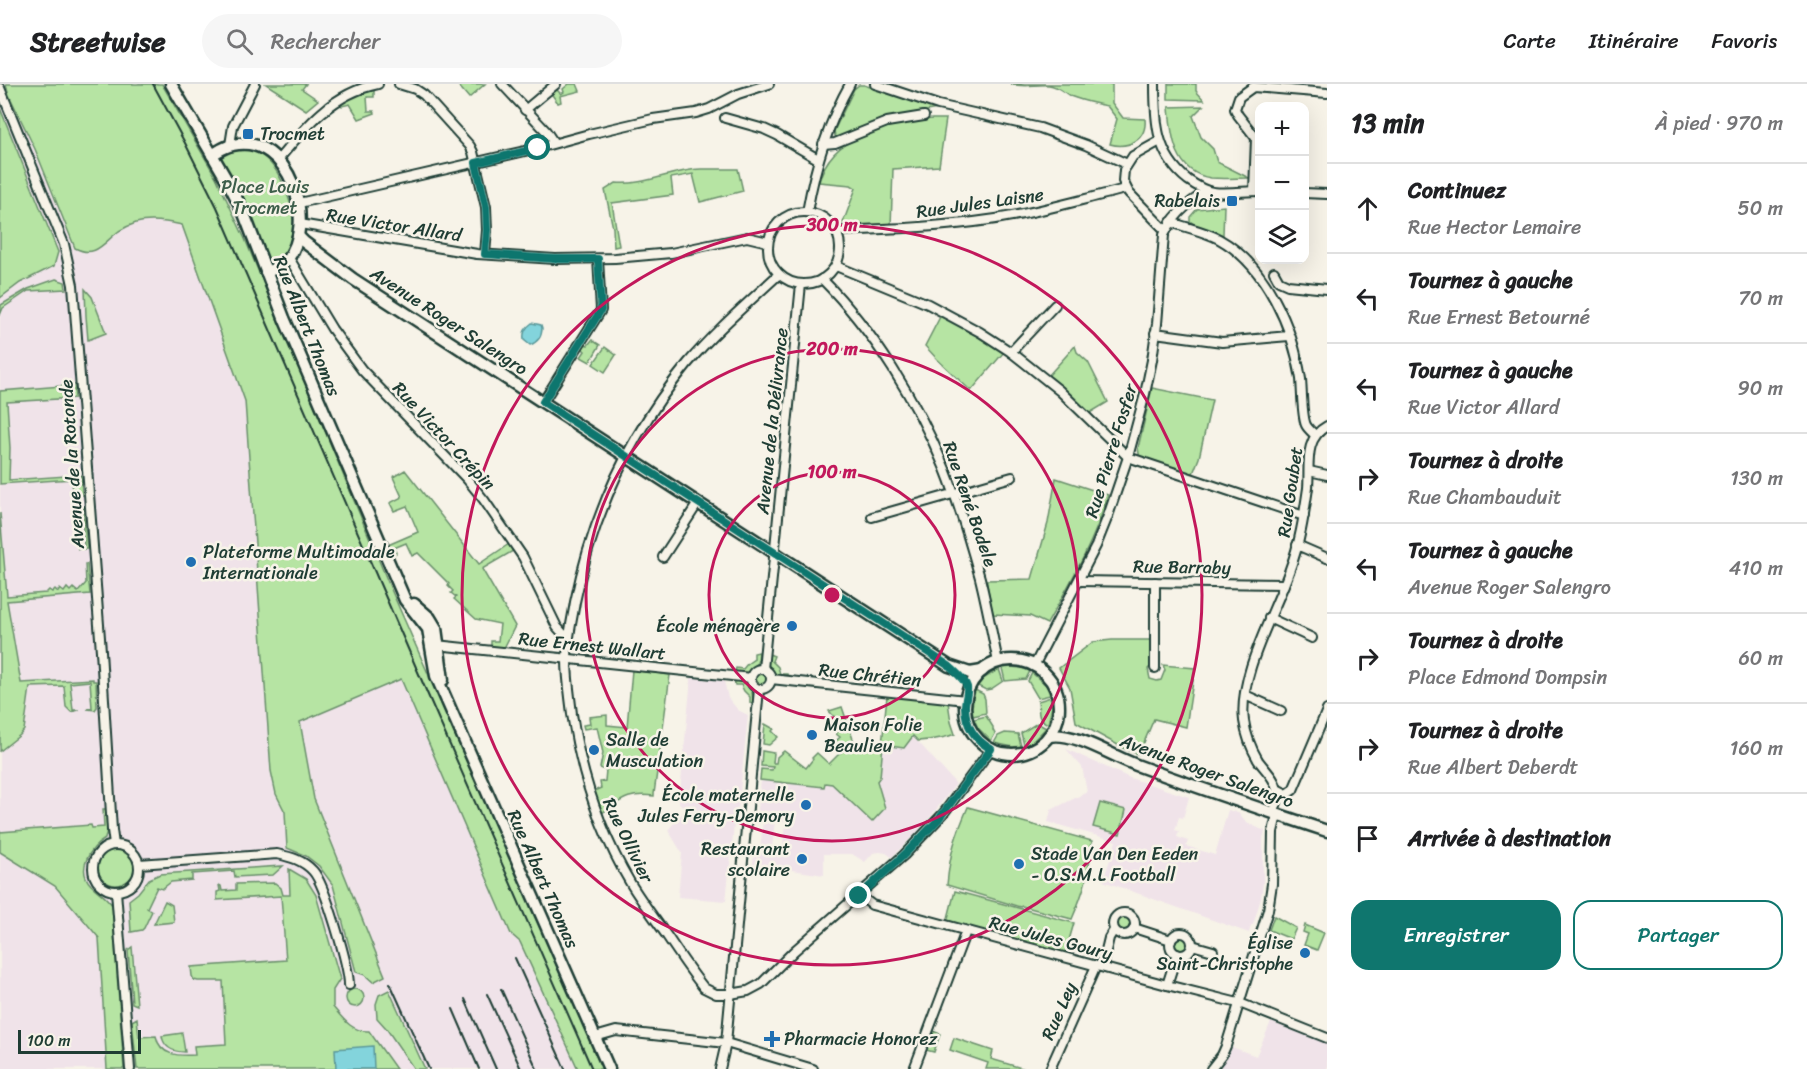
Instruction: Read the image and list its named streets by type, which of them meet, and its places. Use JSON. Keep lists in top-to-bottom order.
{
  "streets": {
    "street": [
      "Rue Jules Laisne",
      "Rue Victor Allard",
      "Avenue Roger Salengro",
      "Rue Albert Thomas",
      "Avenue de la Délivrance",
      "Rue Victor Crépin",
      "Rue Pierre Fosfer",
      "Avenue de la Rotonde",
      "Rue Goubet",
      "Rue René Bodele",
      "Rue Barraby",
      "Rue Ernest Wallart",
      "Rue Chrétien",
      "Rue Ollivier",
      "Rue Jules Goury",
      "Rue Ley"
    ]
  },
  "crossings": [
    ["Rue Jules Laisne", "Rue Victor Allard"],
    ["Rue Jules Laisne", "Avenue de la Délivrance"],
    ["Rue Jules Laisne", "Rue René Bodele"],
    ["Rue Jules Laisne", "Rue Ollivier"],
    ["Rue Victor Allard", "Avenue Roger Salengro"],
    ["Rue Victor Allard", "Avenue de la Délivrance"],
    ["Rue Victor Allard", "Rue René Bodele"],
    ["Rue Victor Allard", "Rue Ollivier"],
    ["Avenue Roger Salengro", "Avenue de la Délivrance"],
    ["Avenue Roger Salengro", "Rue Victor Crépin"],
    ["Avenue Roger Salengro", "Rue Pierre Fosfer"],
    ["Avenue Roger Salengro", "Rue René Bodele"],
    ["Avenue Roger Salengro", "Rue Chrétien"],
    ["Avenue Roger Salengro", "Rue Ollivier"],
    ["Rue Albert Thomas", "Rue Ernest Wallart"],
    ["Avenue de la Délivrance", "Rue René Bodele"],
    ["Avenue de la Délivrance", "Rue Ernest Wallart"],
    ["Avenue de la Délivrance", "Rue Chrétien"],
    ["Avenue de la Délivrance", "Rue Ollivier"],
    ["Rue Victor Crépin", "Rue Ollivier"],
    ["Rue Pierre Fosfer", "Rue Goubet"],
    ["Rue Pierre Fosfer", "Rue René Bodele"],
    ["Rue Pierre Fosfer", "Rue Barraby"],
    ["Rue Pierre Fosfer", "Rue Chrétien"],
    ["Rue Goubet", "Rue Barraby"],
    ["Rue René Bodele", "Rue Chrétien"],
    ["Rue René Bodele", "Rue Ollivier"],
    ["Rue Ernest Wallart", "Rue Chrétien"],
    ["Rue Ernest Wallart", "Rue Ollivier"],
    ["Rue Jules Goury", "Rue Ley"]
  ],
  "parks": ["Place Louis Trocmet"],
  "places": {
    "transit": ["Trocmet", "Rabelais"],
    "other": [
      "Plateforme Multimodale Internationale",
      "École ménagère",
      "Maison Folie Beaulieu",
      "Salle de Musculation",
      "École maternelle Jules Ferry-Demory",
      "Restaurant scolaire",
      "Stade Van Den Eeden - O.S.M.L Football",
      "Église Saint-Christophe"
    ],
    "health": ["Pharmacie Honorez"]
  },
  "scale_bar": "100 m",
  "page": {
    "header": "Streetwise",
    "search": "Rechercher",
    "nav": ["Carte", "Itinéraire", "Favoris"],
    "heading": ["13 min", "À pied · 970 m"],
    "map_buttons": ["+", "−"],
    "list": [
      ["Continuez", "Rue Hector Lemaire", "50 m"],
      ["Tournez à gauche", "Rue Ernest Betourné", "70 m"],
      ["Tournez à gauche", "Rue Victor Allard", "90 m"],
      ["Tournez à droite", "Rue Chambauduit", "130 m"],
      ["Tournez à gauche", "Avenue Roger Salengro", "410 m"],
      ["Tournez à droite", "Place Edmond Dompsin", "60 m"],
      ["Tournez à droite", "Rue Albert Deberdt", "160 m"],
      "Arrivée à destination"
    ],
    "buttons": ["Enregistrer", "Partager"],
    "scale": "100 m"
  },
  "rings": ["300 m", "200 m", "100 m"]
}
